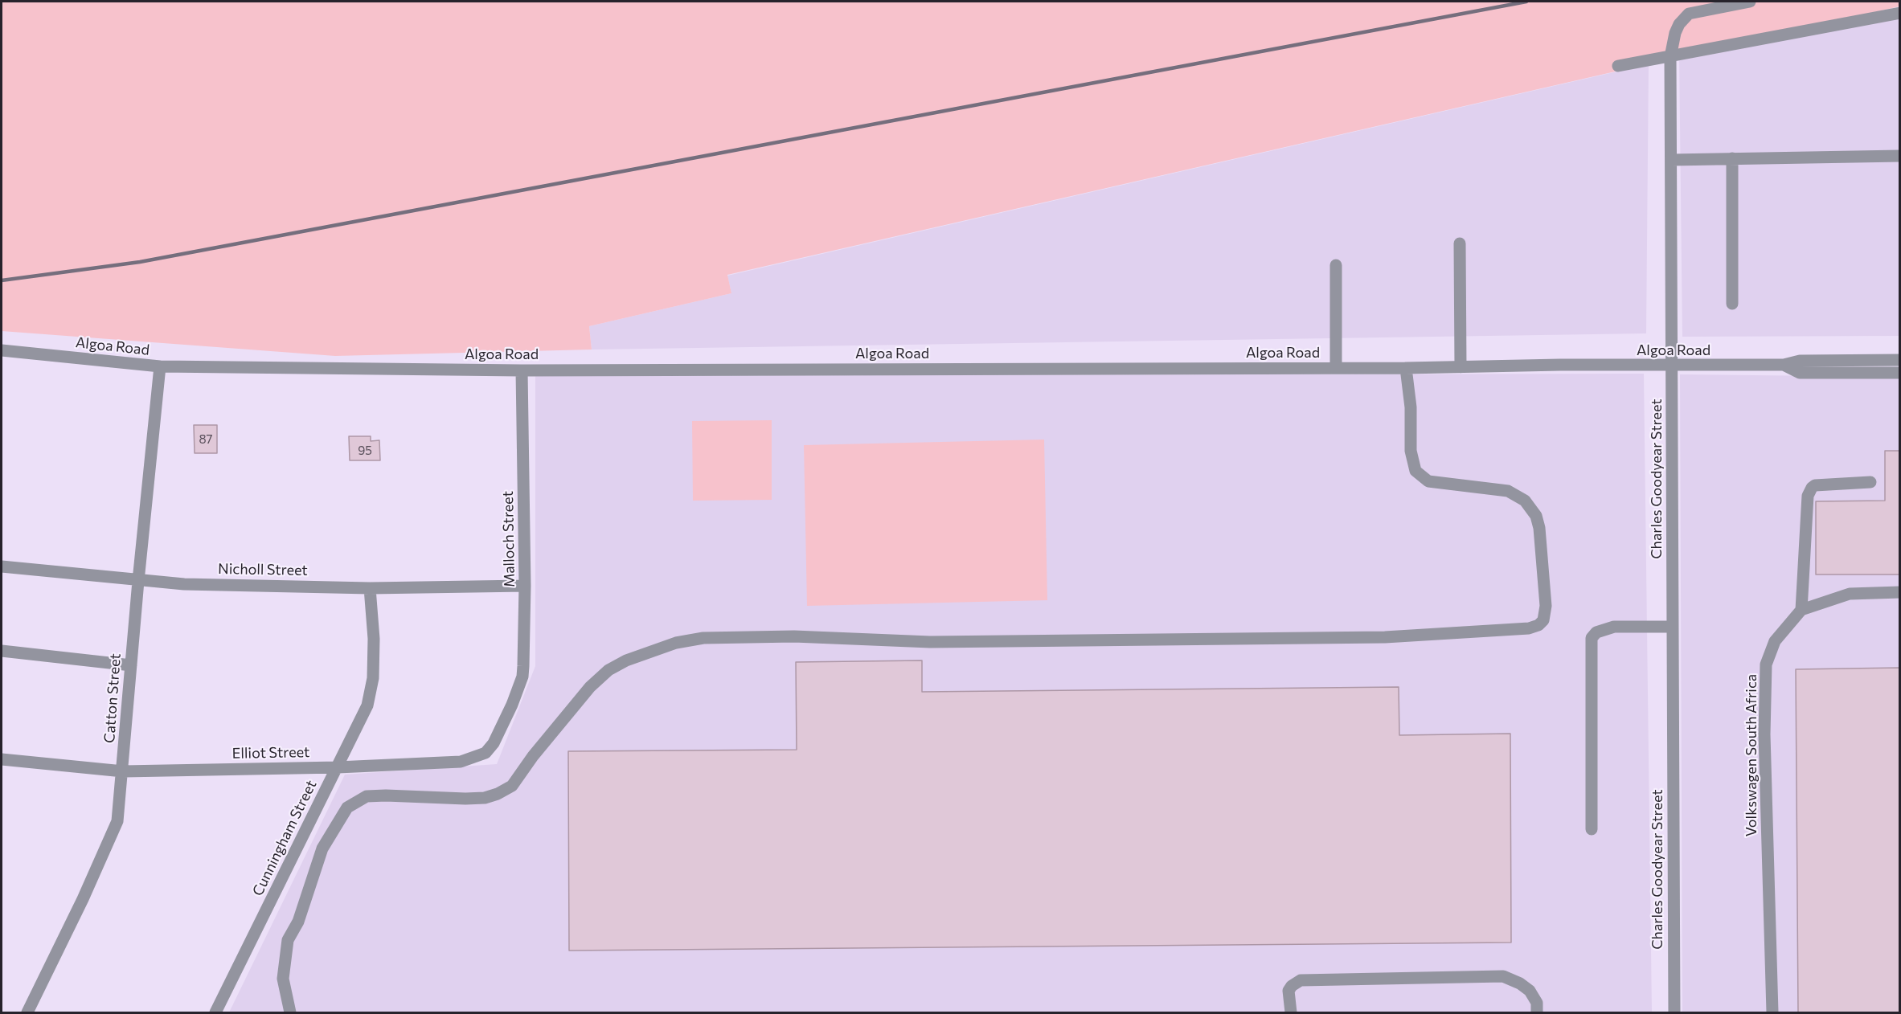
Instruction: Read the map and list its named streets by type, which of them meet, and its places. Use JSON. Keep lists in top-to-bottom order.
{
  "streets": {
    "street": [
      "Algoa Road",
      "Charles Goodyear Street",
      "Malloch Street",
      "Nicholl Street",
      "Catton Street",
      "Elliot Street",
      "Volkswagen South Africa",
      "Cunningham Street"
    ]
  },
  "crossings": [
    ["Algoa Road", "Charles Goodyear Street"],
    ["Algoa Road", "Malloch Street"],
    ["Algoa Road", "Catton Street"],
    ["Malloch Street", "Nicholl Street"],
    ["Malloch Street", "Elliot Street"],
    ["Nicholl Street", "Catton Street"],
    ["Nicholl Street", "Cunningham Street"],
    ["Catton Street", "Elliot Street"],
    ["Elliot Street", "Cunningham Street"]
  ],
  "house_numbers": ["87", "95"]
}
